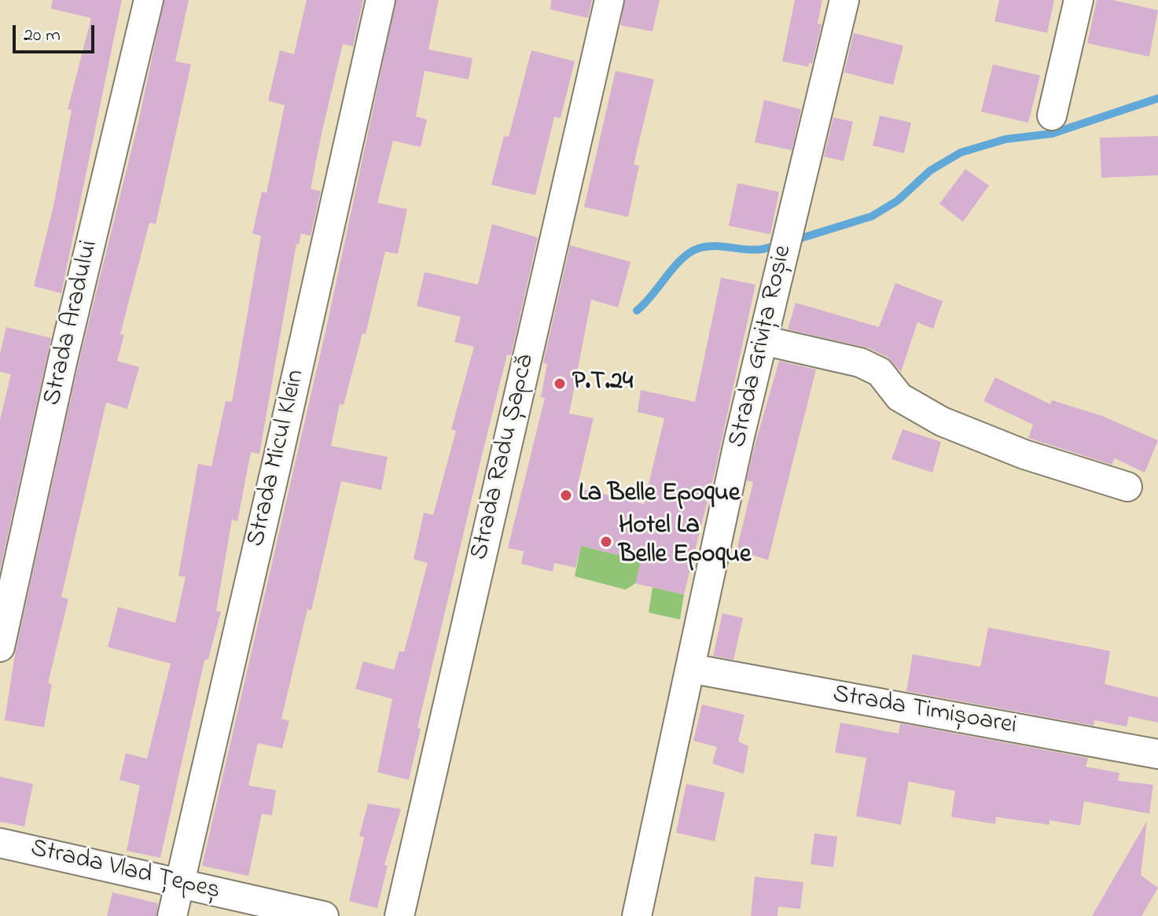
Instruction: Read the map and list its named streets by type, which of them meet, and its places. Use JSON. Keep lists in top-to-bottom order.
{
  "streets": {
    "street": [
      "Strada Aradului",
      "Strada Grivița Roșie",
      "Strada Radu Șapcă",
      "Strada Micul Klein",
      "Strada Timișoarei",
      "Strada Vlad Țepeș"
    ]
  },
  "crossings": [
    ["Strada Grivița Roșie", "Strada Timișoarei"],
    ["Strada Micul Klein", "Strada Vlad Țepeș"]
  ],
  "places": ["P.T.24", "La Belle Epoque", "Hotel La Belle Epoque"],
  "scale_bar": "20 m"
}
